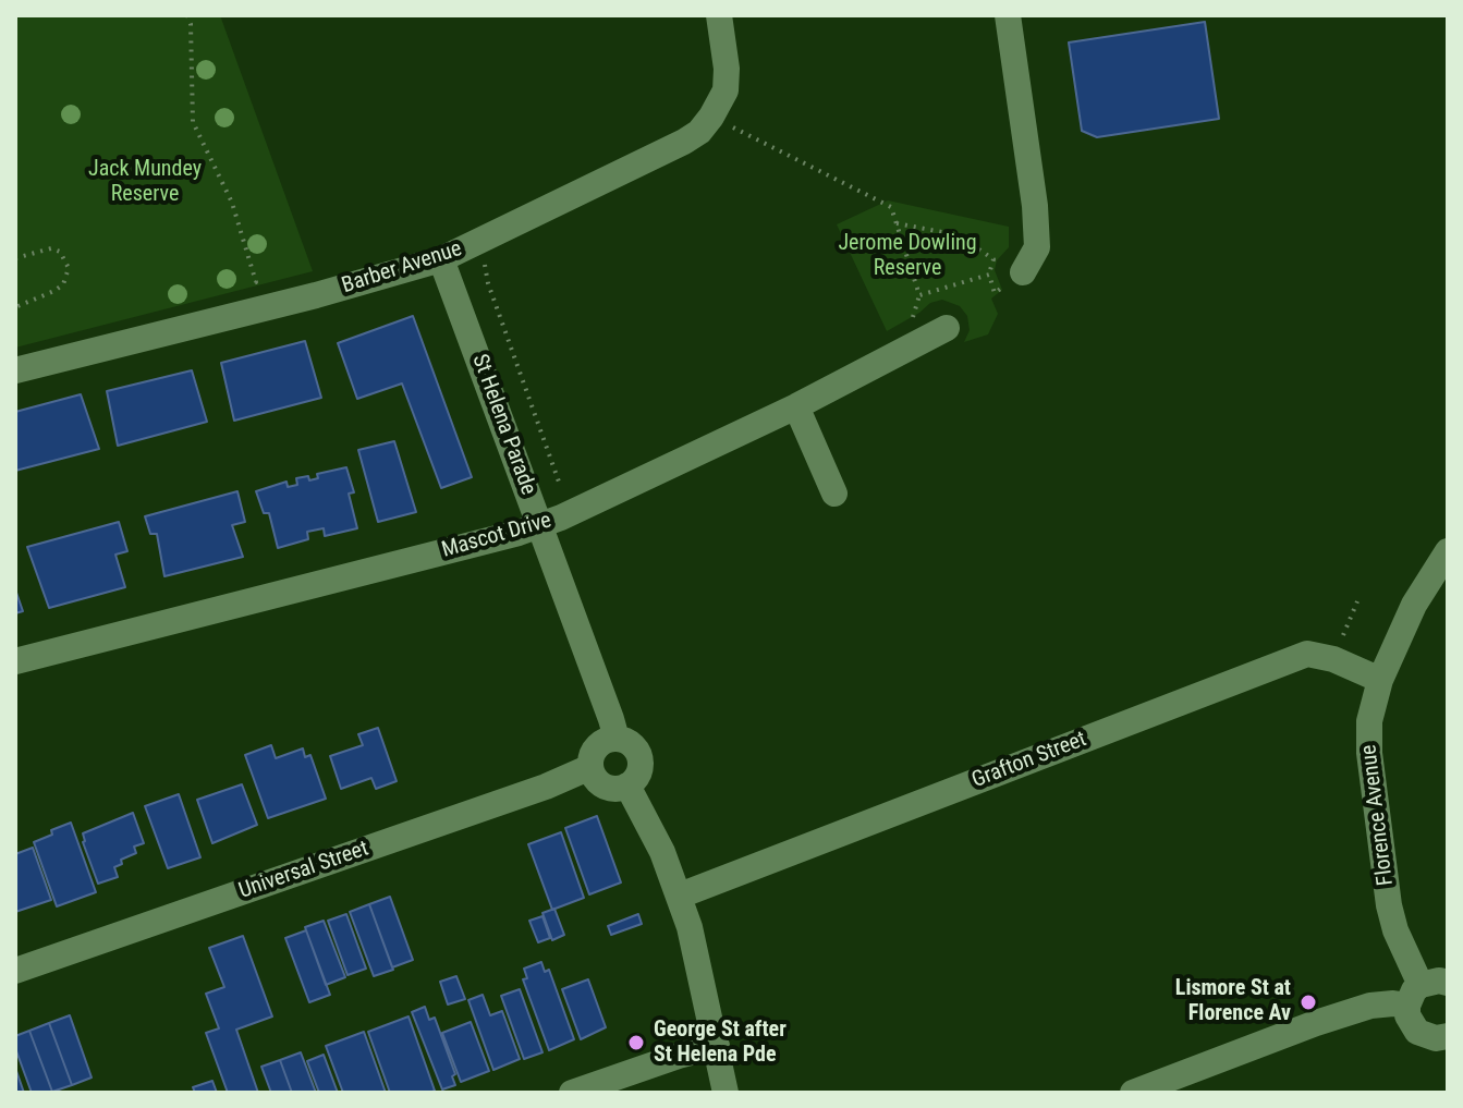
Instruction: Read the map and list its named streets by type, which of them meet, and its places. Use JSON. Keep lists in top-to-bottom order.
{
  "streets": {
    "street": [
      "Barber Avenue",
      "St Helena Parade",
      "Mascot Drive",
      "Grafton Street",
      "Florence Avenue",
      "Universal Street"
    ]
  },
  "crossings": [
    ["Barber Avenue", "St Helena Parade"],
    ["St Helena Parade", "Mascot Drive"],
    ["St Helena Parade", "Universal Street"],
    ["Grafton Street", "Florence Avenue"]
  ],
  "parks": ["Jack Mundey Reserve", "Jerome Dowling Reserve"],
  "places": ["Lismore St at Florence Av", "George St after St Helena Pde"]
}
